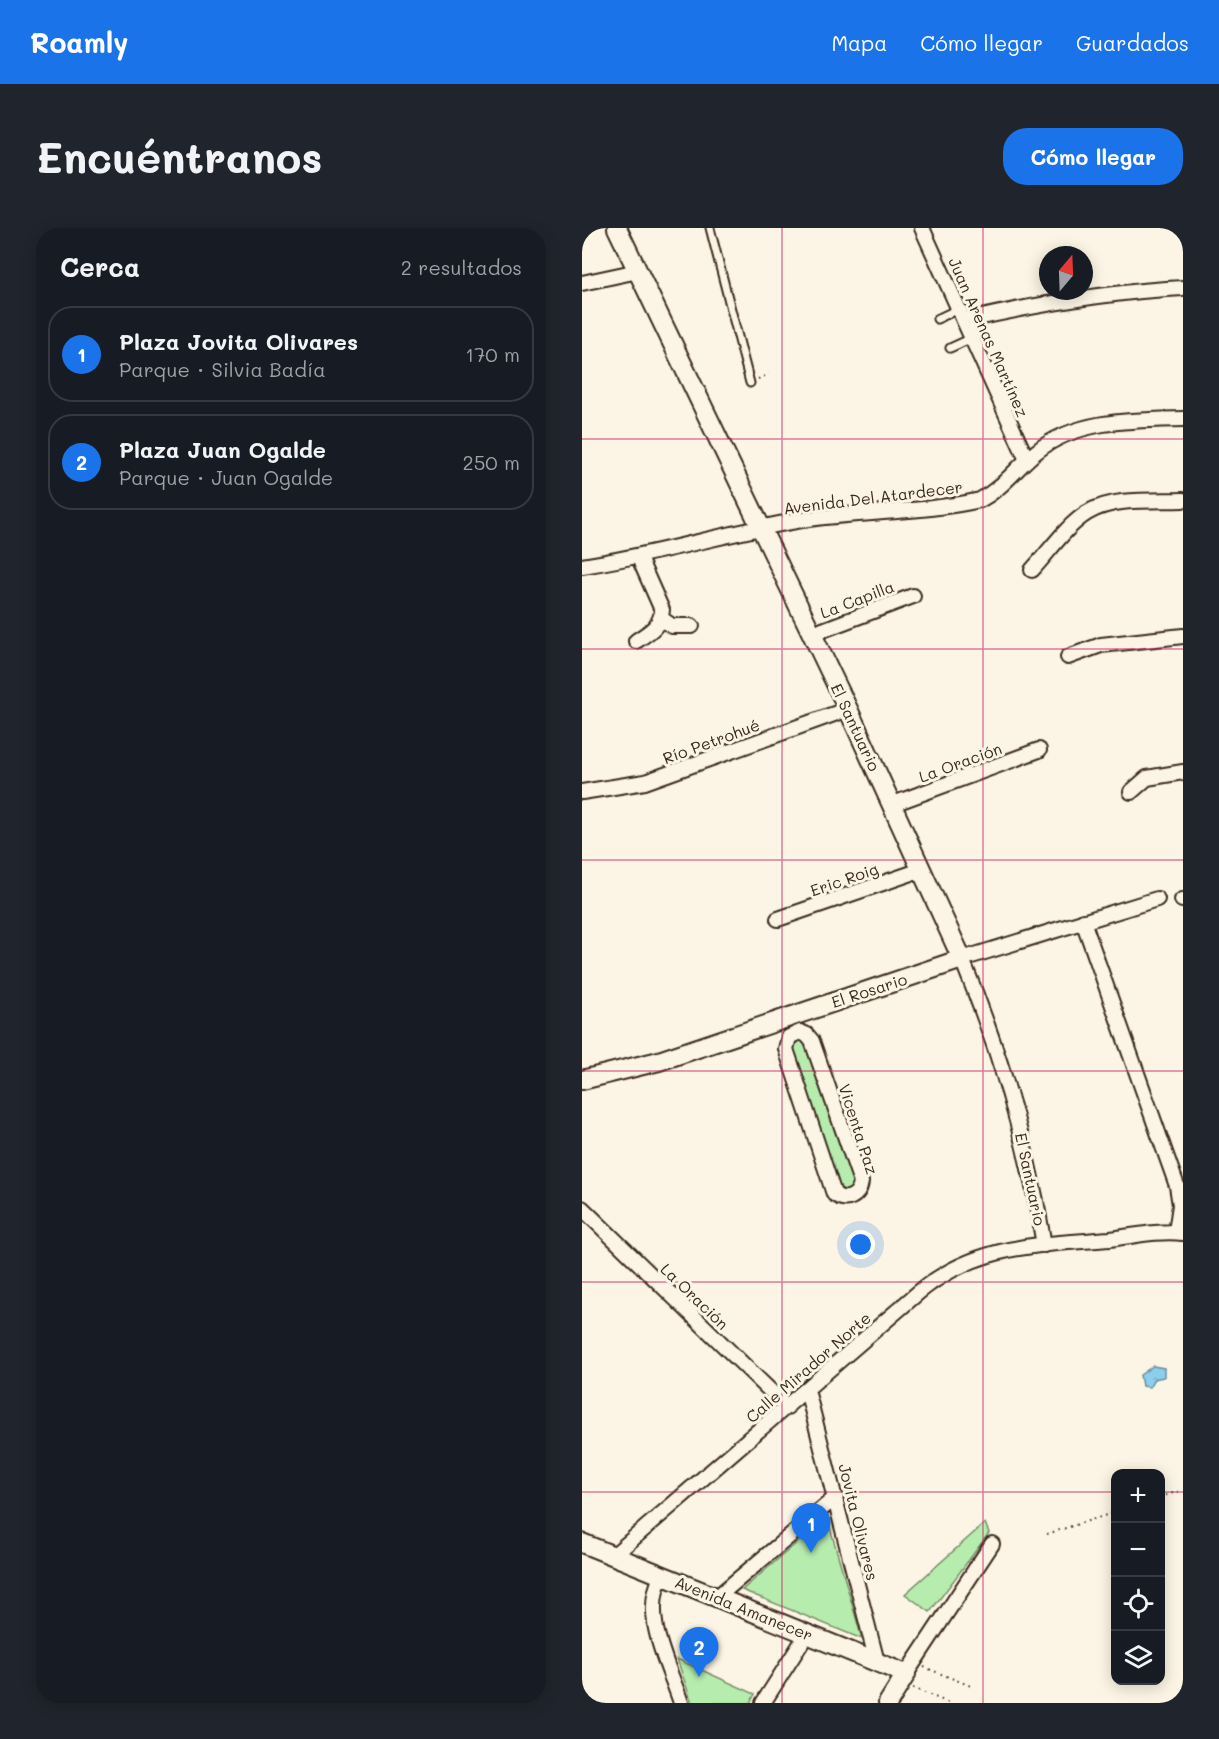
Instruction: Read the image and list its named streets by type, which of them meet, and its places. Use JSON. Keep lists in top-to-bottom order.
{
  "streets": {
    "street": [
      "Juan Arenas Martínez",
      "Avenida Del Atardecer",
      "La Capilla",
      "El Santuario",
      "Río Petrohué",
      "La Oración",
      "Eric Roig",
      "El Rosario",
      "Vicenta Paz",
      "Calle Mirador Norte",
      "Jovita Olivares",
      "Avenida Amanecer"
    ]
  },
  "crossings": [
    ["Juan Arenas Martínez", "Avenida Del Atardecer"],
    ["Avenida Del Atardecer", "El Santuario"],
    ["La Capilla", "El Santuario"],
    ["El Santuario", "Río Petrohué"],
    ["El Santuario", "La Oración"],
    ["El Santuario", "Eric Roig"],
    ["El Santuario", "El Rosario"],
    ["El Santuario", "Calle Mirador Norte"],
    ["La Oración", "Calle Mirador Norte"],
    ["El Rosario", "Vicenta Paz"],
    ["Calle Mirador Norte", "Jovita Olivares"],
    ["Calle Mirador Norte", "Avenida Amanecer"],
    ["Jovita Olivares", "Avenida Amanecer"]
  ],
  "north": "top",
  "page": {
    "header": "Roamly",
    "nav": ["Mapa", "Cómo llegar", "Guardados"],
    "buttons": "Cómo llegar",
    "title": "Encuéntranos",
    "heading": ["Cerca", "2 resultados"],
    "list": [
      {
        "mark": "1",
        "name": "Plaza Jovita Olivares",
        "note": "Parque · Silvia Badía",
        "value": "170 m"
      },
      {
        "mark": "2",
        "name": "Plaza Juan Ogalde",
        "note": "Parque · Juan Ogalde",
        "value": "250 m"
      }
    ],
    "map_buttons": ["+", "−"],
    "pins": ["1", "2"]
  }
}
